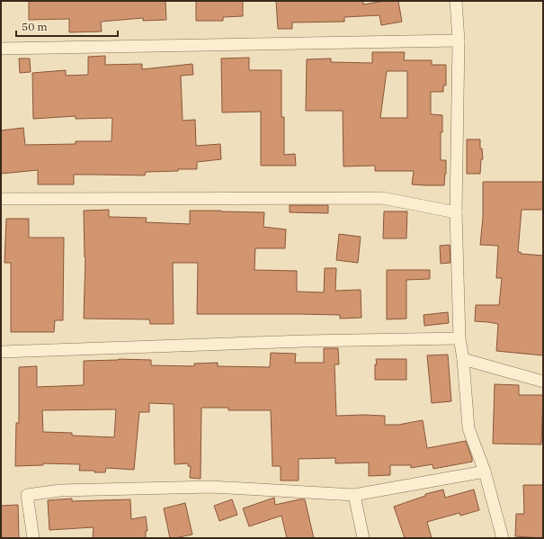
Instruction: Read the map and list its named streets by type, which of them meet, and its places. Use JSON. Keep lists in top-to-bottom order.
{
  "scale_bar": "50 m"
}
